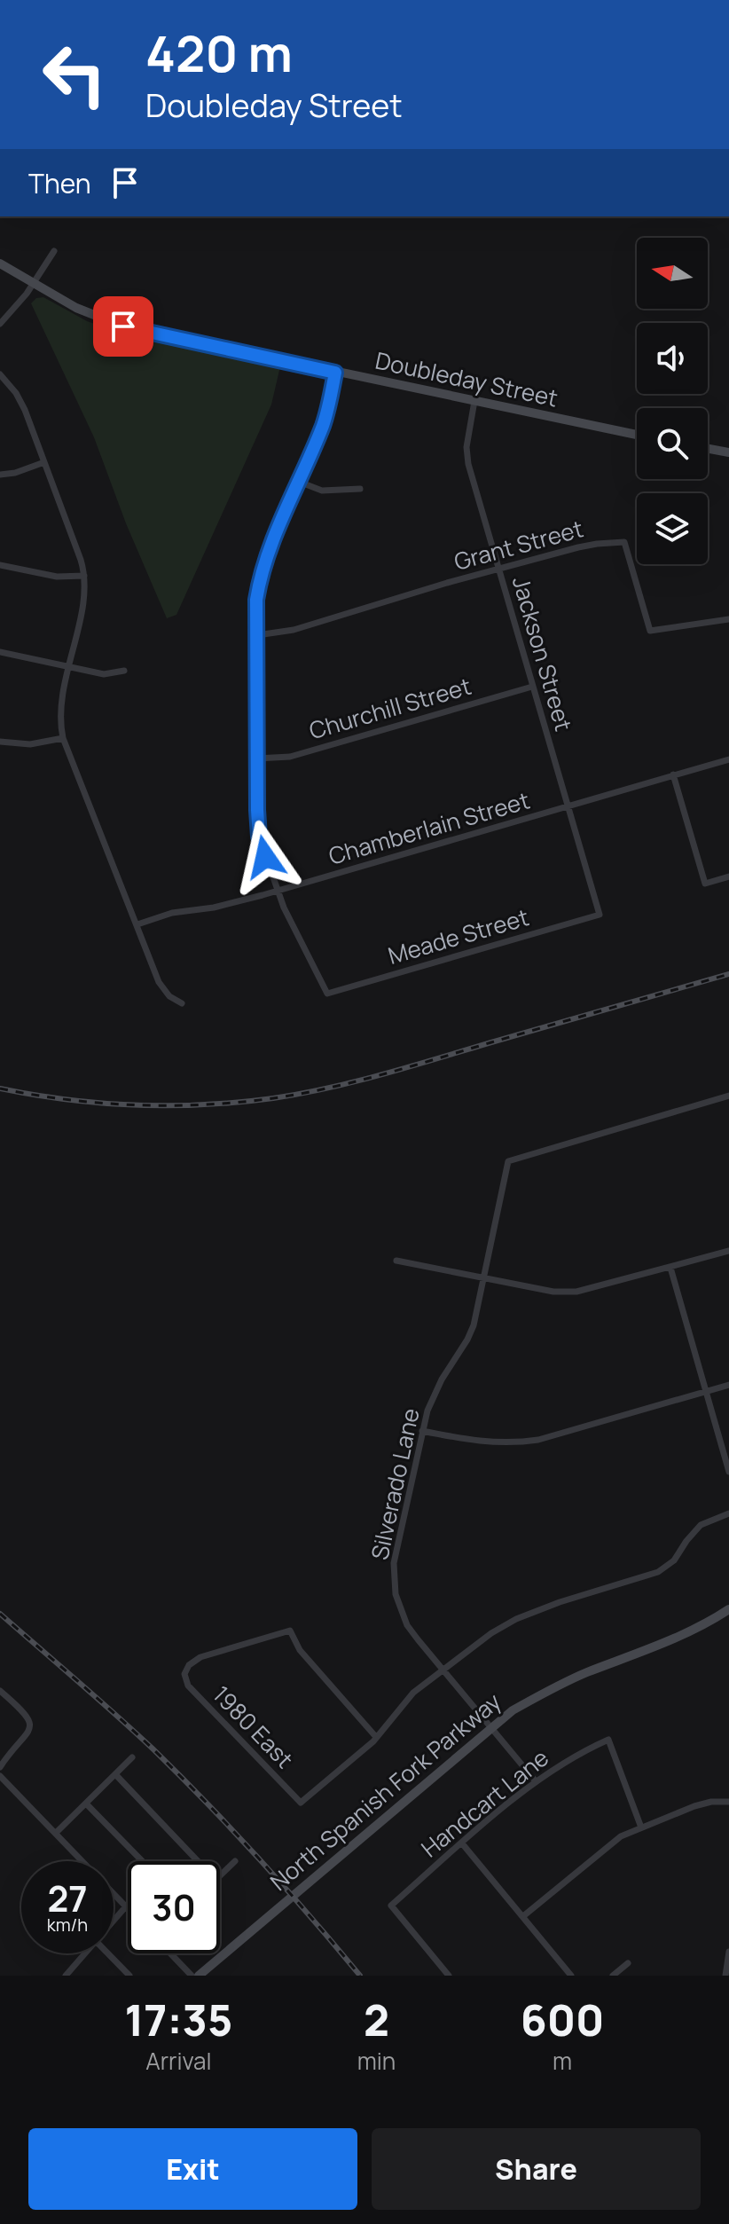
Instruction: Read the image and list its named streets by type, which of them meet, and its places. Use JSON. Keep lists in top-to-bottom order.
{
  "streets": {
    "street": [
      "Doubleday Street",
      "Grant Street",
      "Jackson Street",
      "Churchill Street",
      "Chamberlain Street",
      "Meade Street",
      "Silverado Lane",
      "1980 East",
      "North Spanish Fork Parkway",
      "Handcart Lane"
    ]
  },
  "crossings": [
    ["Doubleday Street", "Jackson Street"],
    ["Grant Street", "Jackson Street"],
    ["Jackson Street", "Churchill Street"],
    ["Jackson Street", "Chamberlain Street"],
    ["Jackson Street", "Meade Street"],
    ["Chamberlain Street", "Meade Street"],
    ["Silverado Lane", "North Spanish Fork Parkway"],
    ["Silverado Lane", "Handcart Lane"]
  ],
  "north": "left",
  "page": {
    "turn": ["420 m", "Doubleday Street"],
    "then": "Then",
    "speed": "27 km/h",
    "limit": "30",
    "eta": [
      "17:35",
      "Arrival",
      "2",
      "min",
      "600",
      "m"
    ],
    "buttons": ["Exit", "Share"]
  }
}
